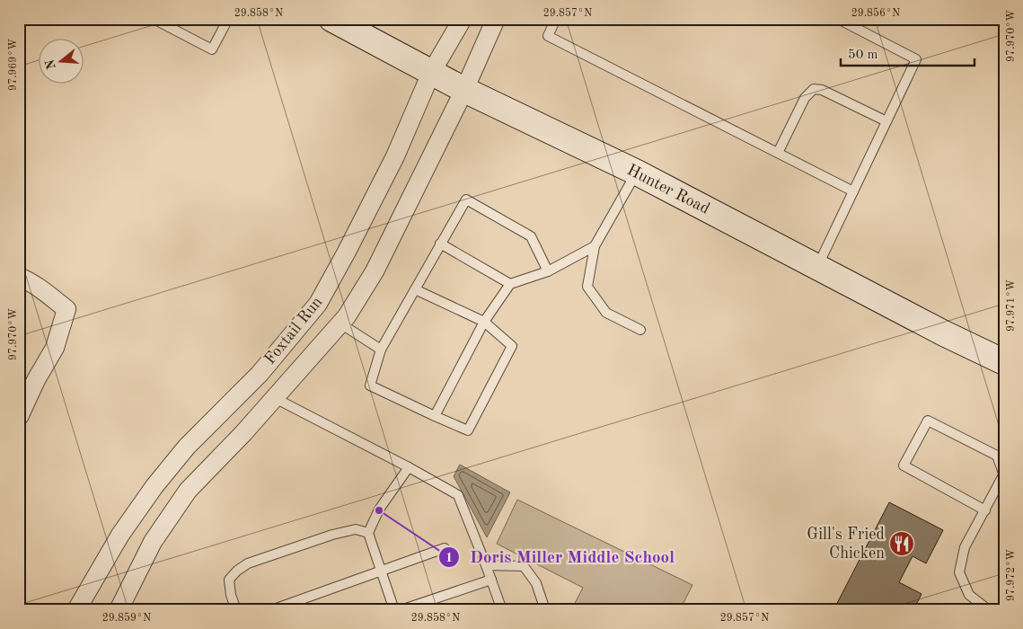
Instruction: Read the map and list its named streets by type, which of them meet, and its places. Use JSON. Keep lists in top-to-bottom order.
{
  "streets": {
    "main road": ["Hunter Road"],
    "street": ["Foxtail Run"]
  },
  "crossings": [
    ["Hunter Road", "Foxtail Run"]
  ],
  "places": {
    "other": ["Doris Miller Middle School"],
    "restaurant": ["Gill's Fried Chicken"]
  },
  "scale_bar": "50 m",
  "north": "left",
  "coordinates": [
    "29.858°N",
    "29.857°N",
    "29.856°N",
    "97.970°W",
    "97.969°W",
    "97.971°W",
    "97.972°W",
    "29.859°N"
  ]
}
